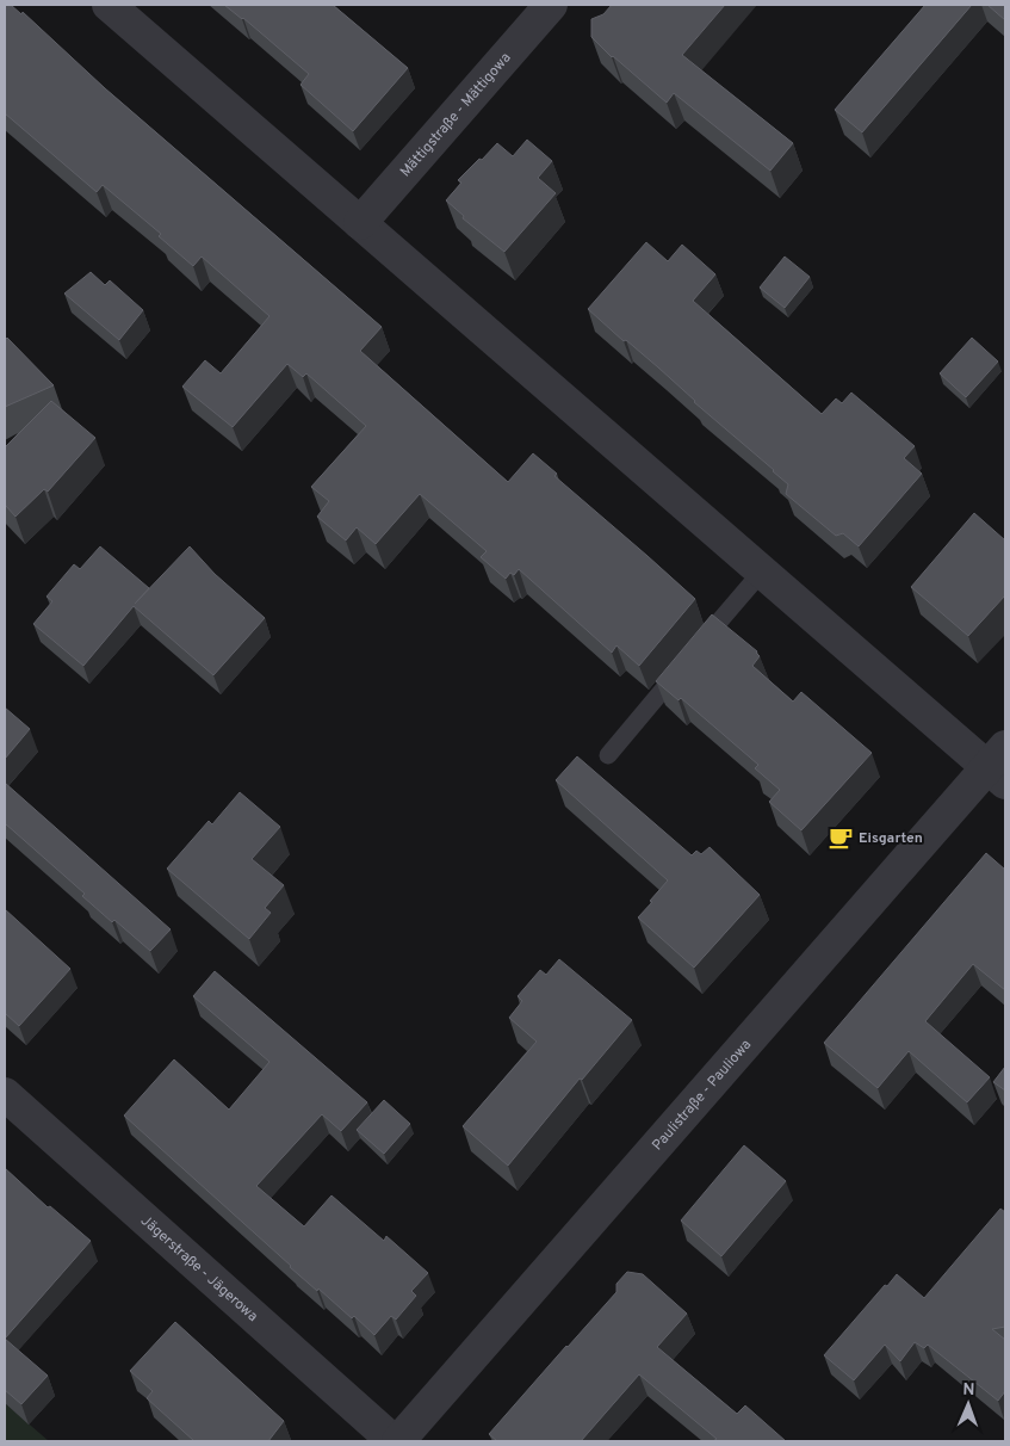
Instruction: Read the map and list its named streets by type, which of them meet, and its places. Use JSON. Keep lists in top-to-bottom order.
{
  "streets": {
    "street": ["Mättigstraße - Mättigowa", "Paulistraße - Pauliowa", "Jägerstraße - Jägerowa"]
  },
  "places": {
    "cafe": ["Eisgarten"]
  },
  "north": "top"
}
